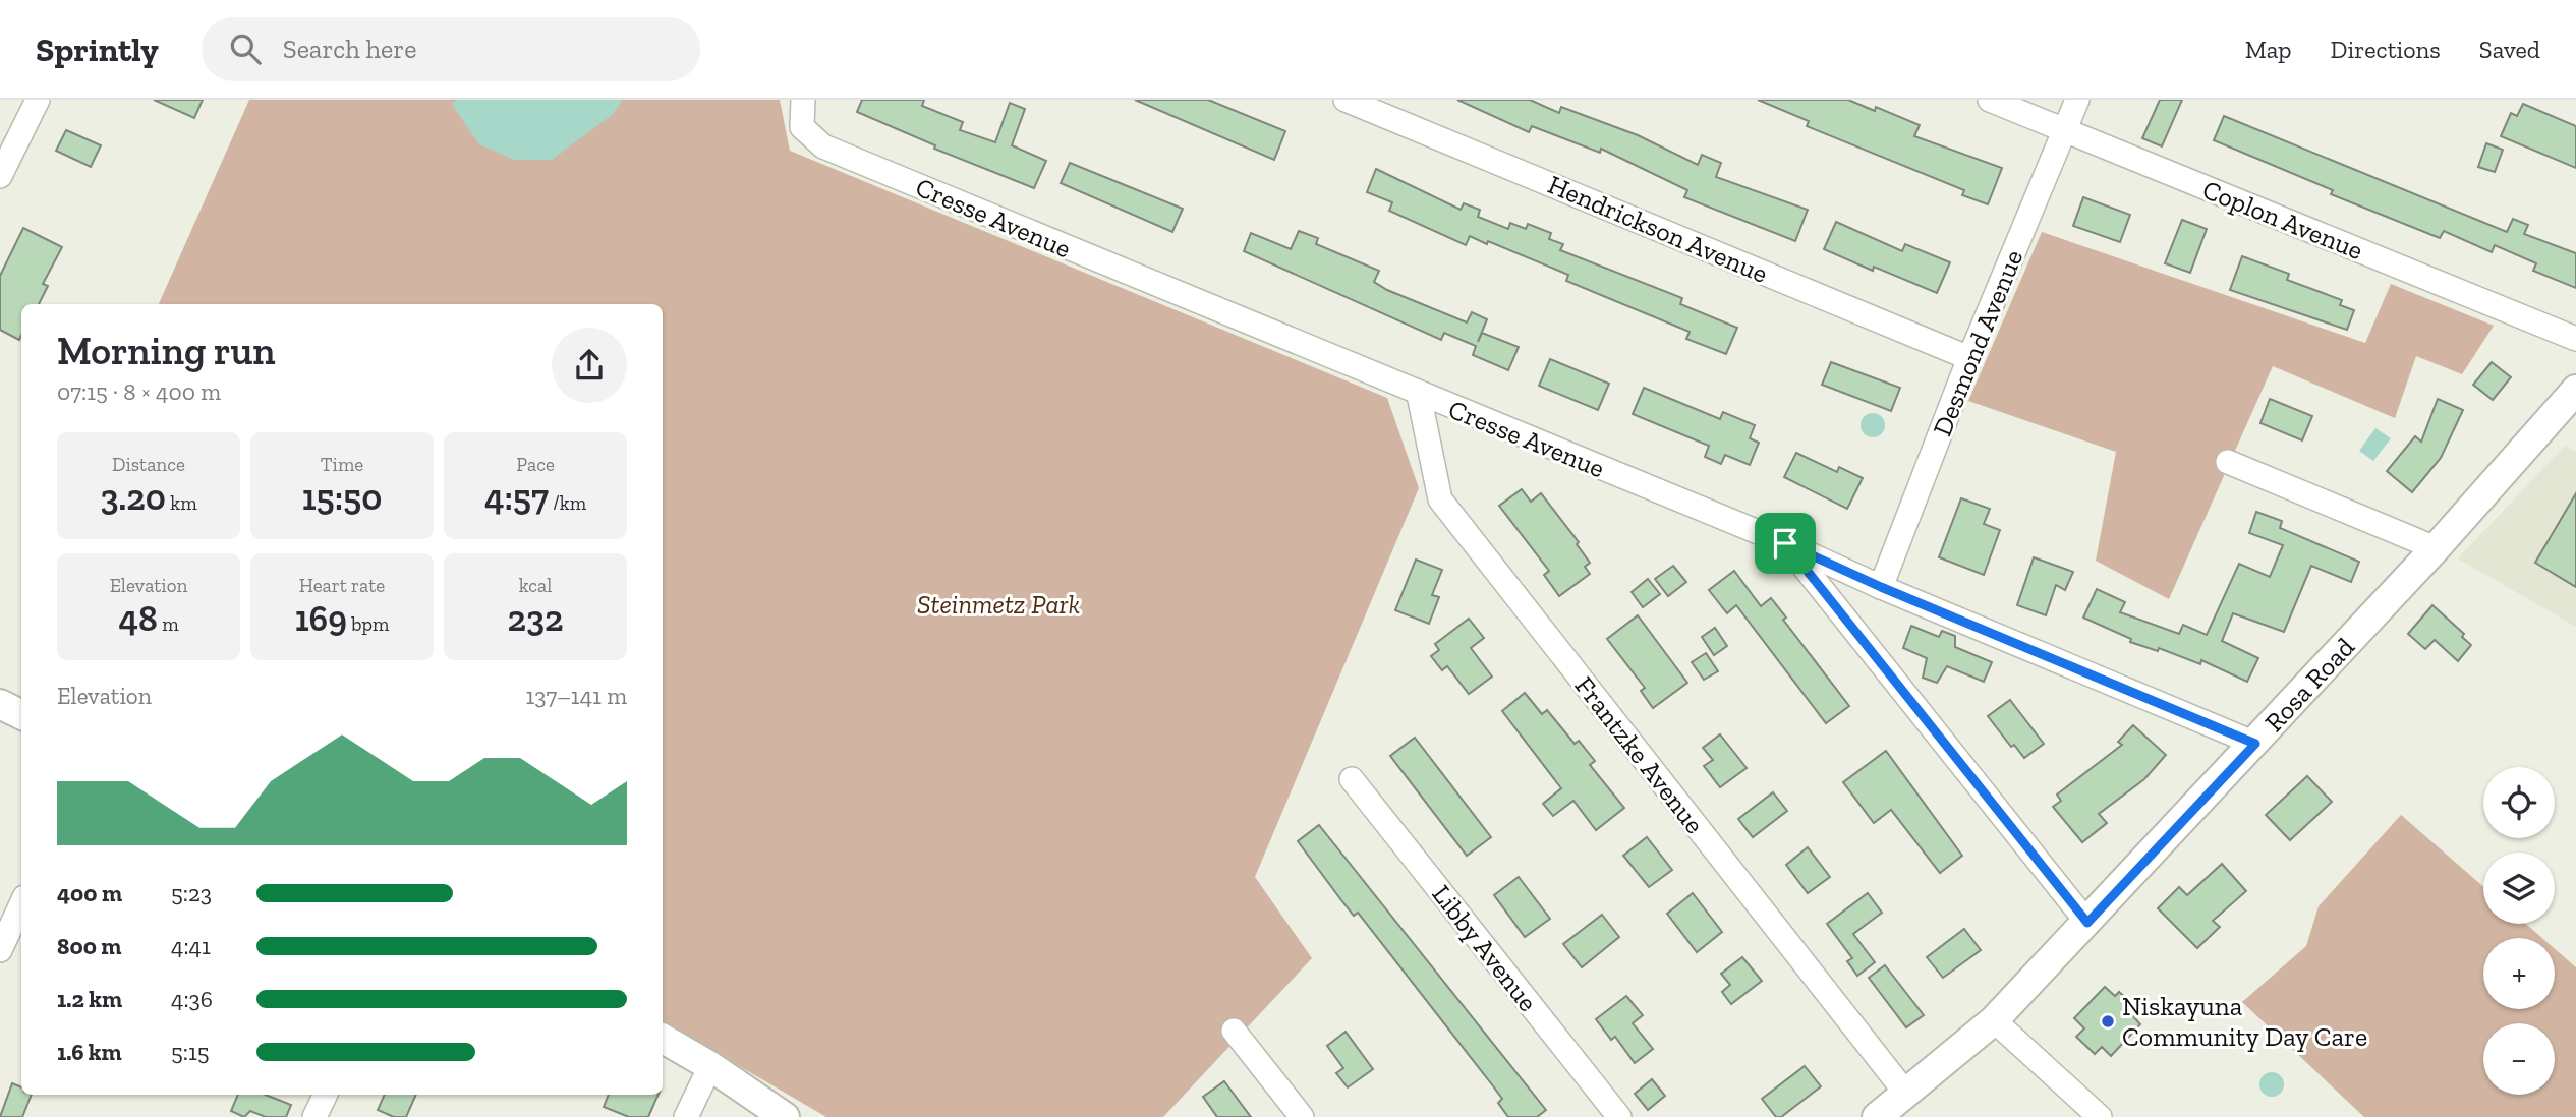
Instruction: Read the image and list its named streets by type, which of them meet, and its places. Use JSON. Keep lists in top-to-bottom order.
{
  "streets": {
    "street": [
      "Cresse Avenue",
      "Coplon Avenue",
      "Hendrickson Avenue",
      "Desmond Avenue",
      "Rosa Road",
      "Frantzke Avenue",
      "Libby Avenue"
    ]
  },
  "crossings": [
    ["Cresse Avenue", "Desmond Avenue"],
    ["Cresse Avenue", "Rosa Road"],
    ["Cresse Avenue", "Frantzke Avenue"],
    ["Coplon Avenue", "Desmond Avenue"],
    ["Hendrickson Avenue", "Desmond Avenue"],
    ["Rosa Road", "Frantzke Avenue"]
  ],
  "parks": ["Steinmetz Park"],
  "places": ["Niskayuna Community Day Care"],
  "page": {
    "header": "Sprintly",
    "search": "Search here",
    "nav": ["Map", "Directions", "Saved"],
    "heading": ["Morning run", "07:15 · 8 × 400 m"],
    "stats": [
      ["Distance", "3.20 km"],
      ["Time", "15:50"],
      ["Pace", "4:57 /km"],
      ["Elevation", "48 m"],
      ["Heart rate", "169 bpm"],
      ["kcal", "232"]
    ],
    "chart": ["Elevation", "137–141 m"],
    "map_buttons": ["+", "−"],
    "list": [
      {
        "name": "400 m",
        "note": "5:23"
      },
      {
        "name": "800 m",
        "note": "4:41"
      },
      {
        "name": "1.2 km",
        "note": "4:36"
      },
      {
        "name": "1.6 km",
        "note": "5:15"
      }
    ]
  }
}
